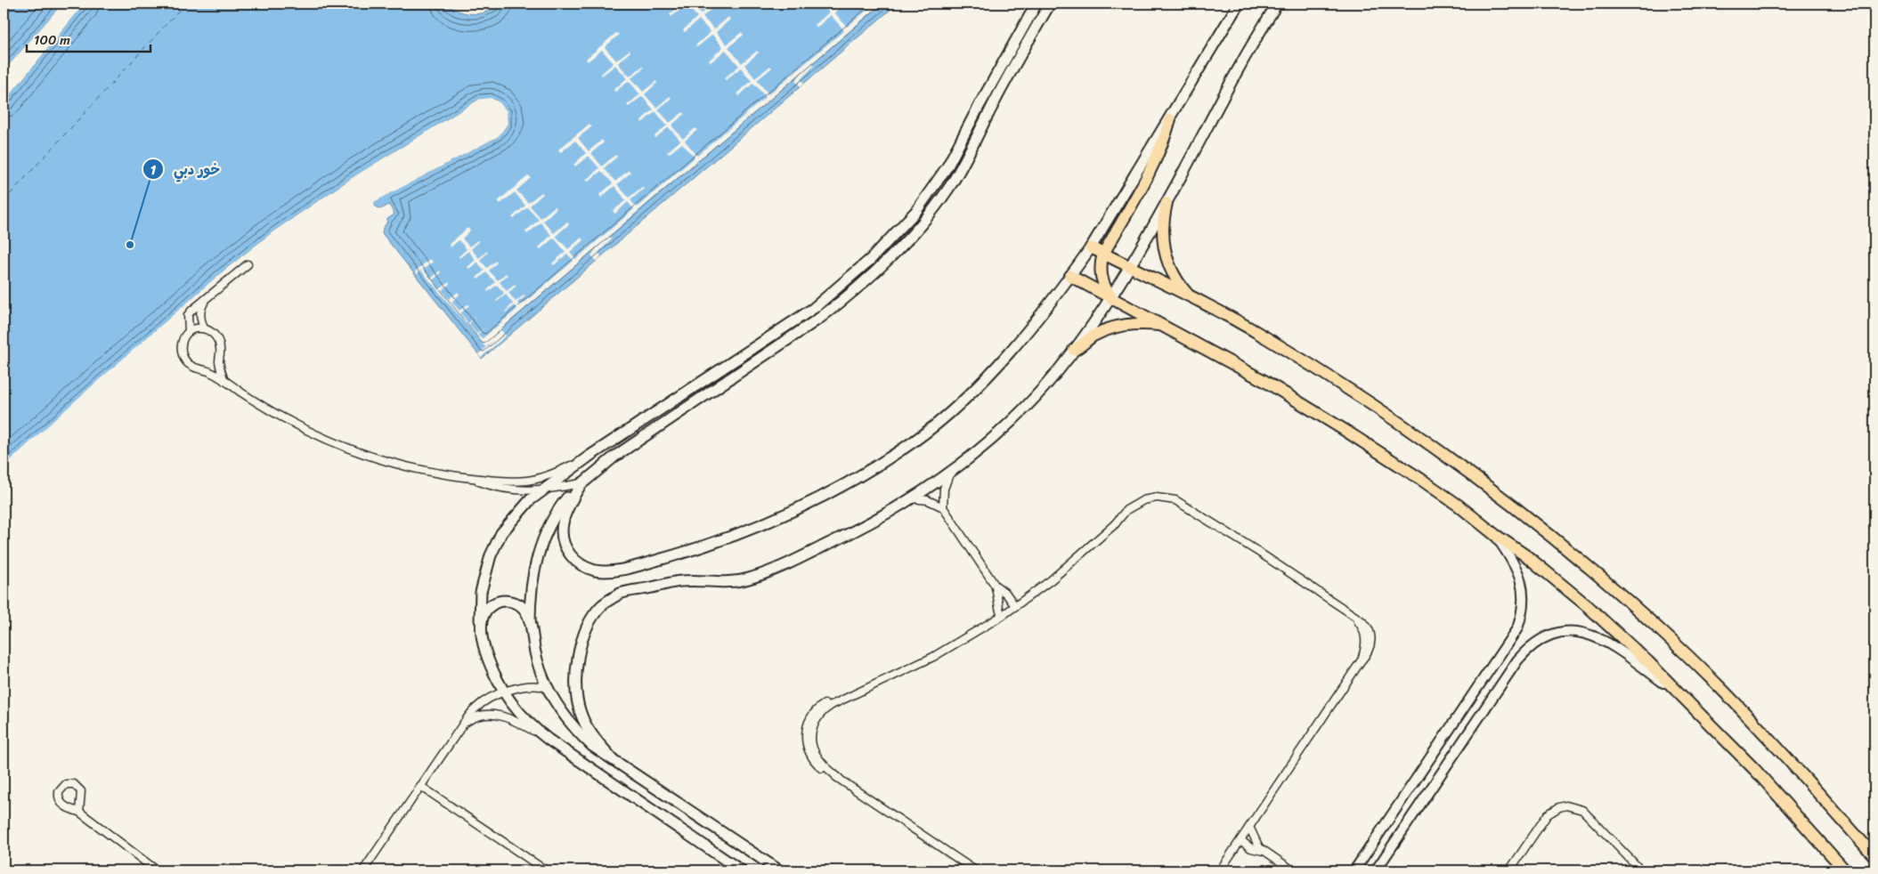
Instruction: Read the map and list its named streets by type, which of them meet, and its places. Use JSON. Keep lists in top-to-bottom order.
{
  "places": ["خور دبي"],
  "scale_bar": "100 m"
}
